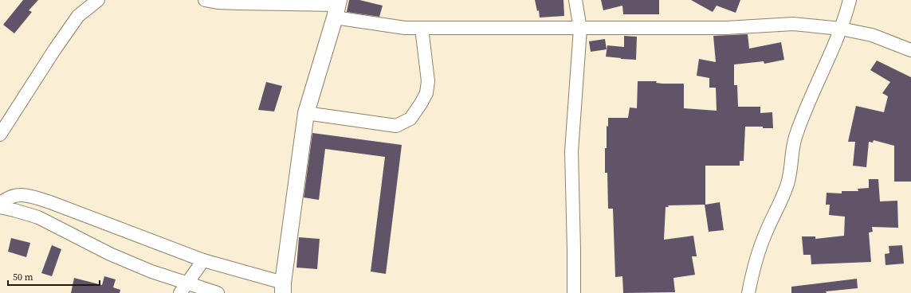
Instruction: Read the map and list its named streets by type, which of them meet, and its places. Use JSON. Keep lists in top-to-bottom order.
{
  "scale_bar": "50 m"
}
